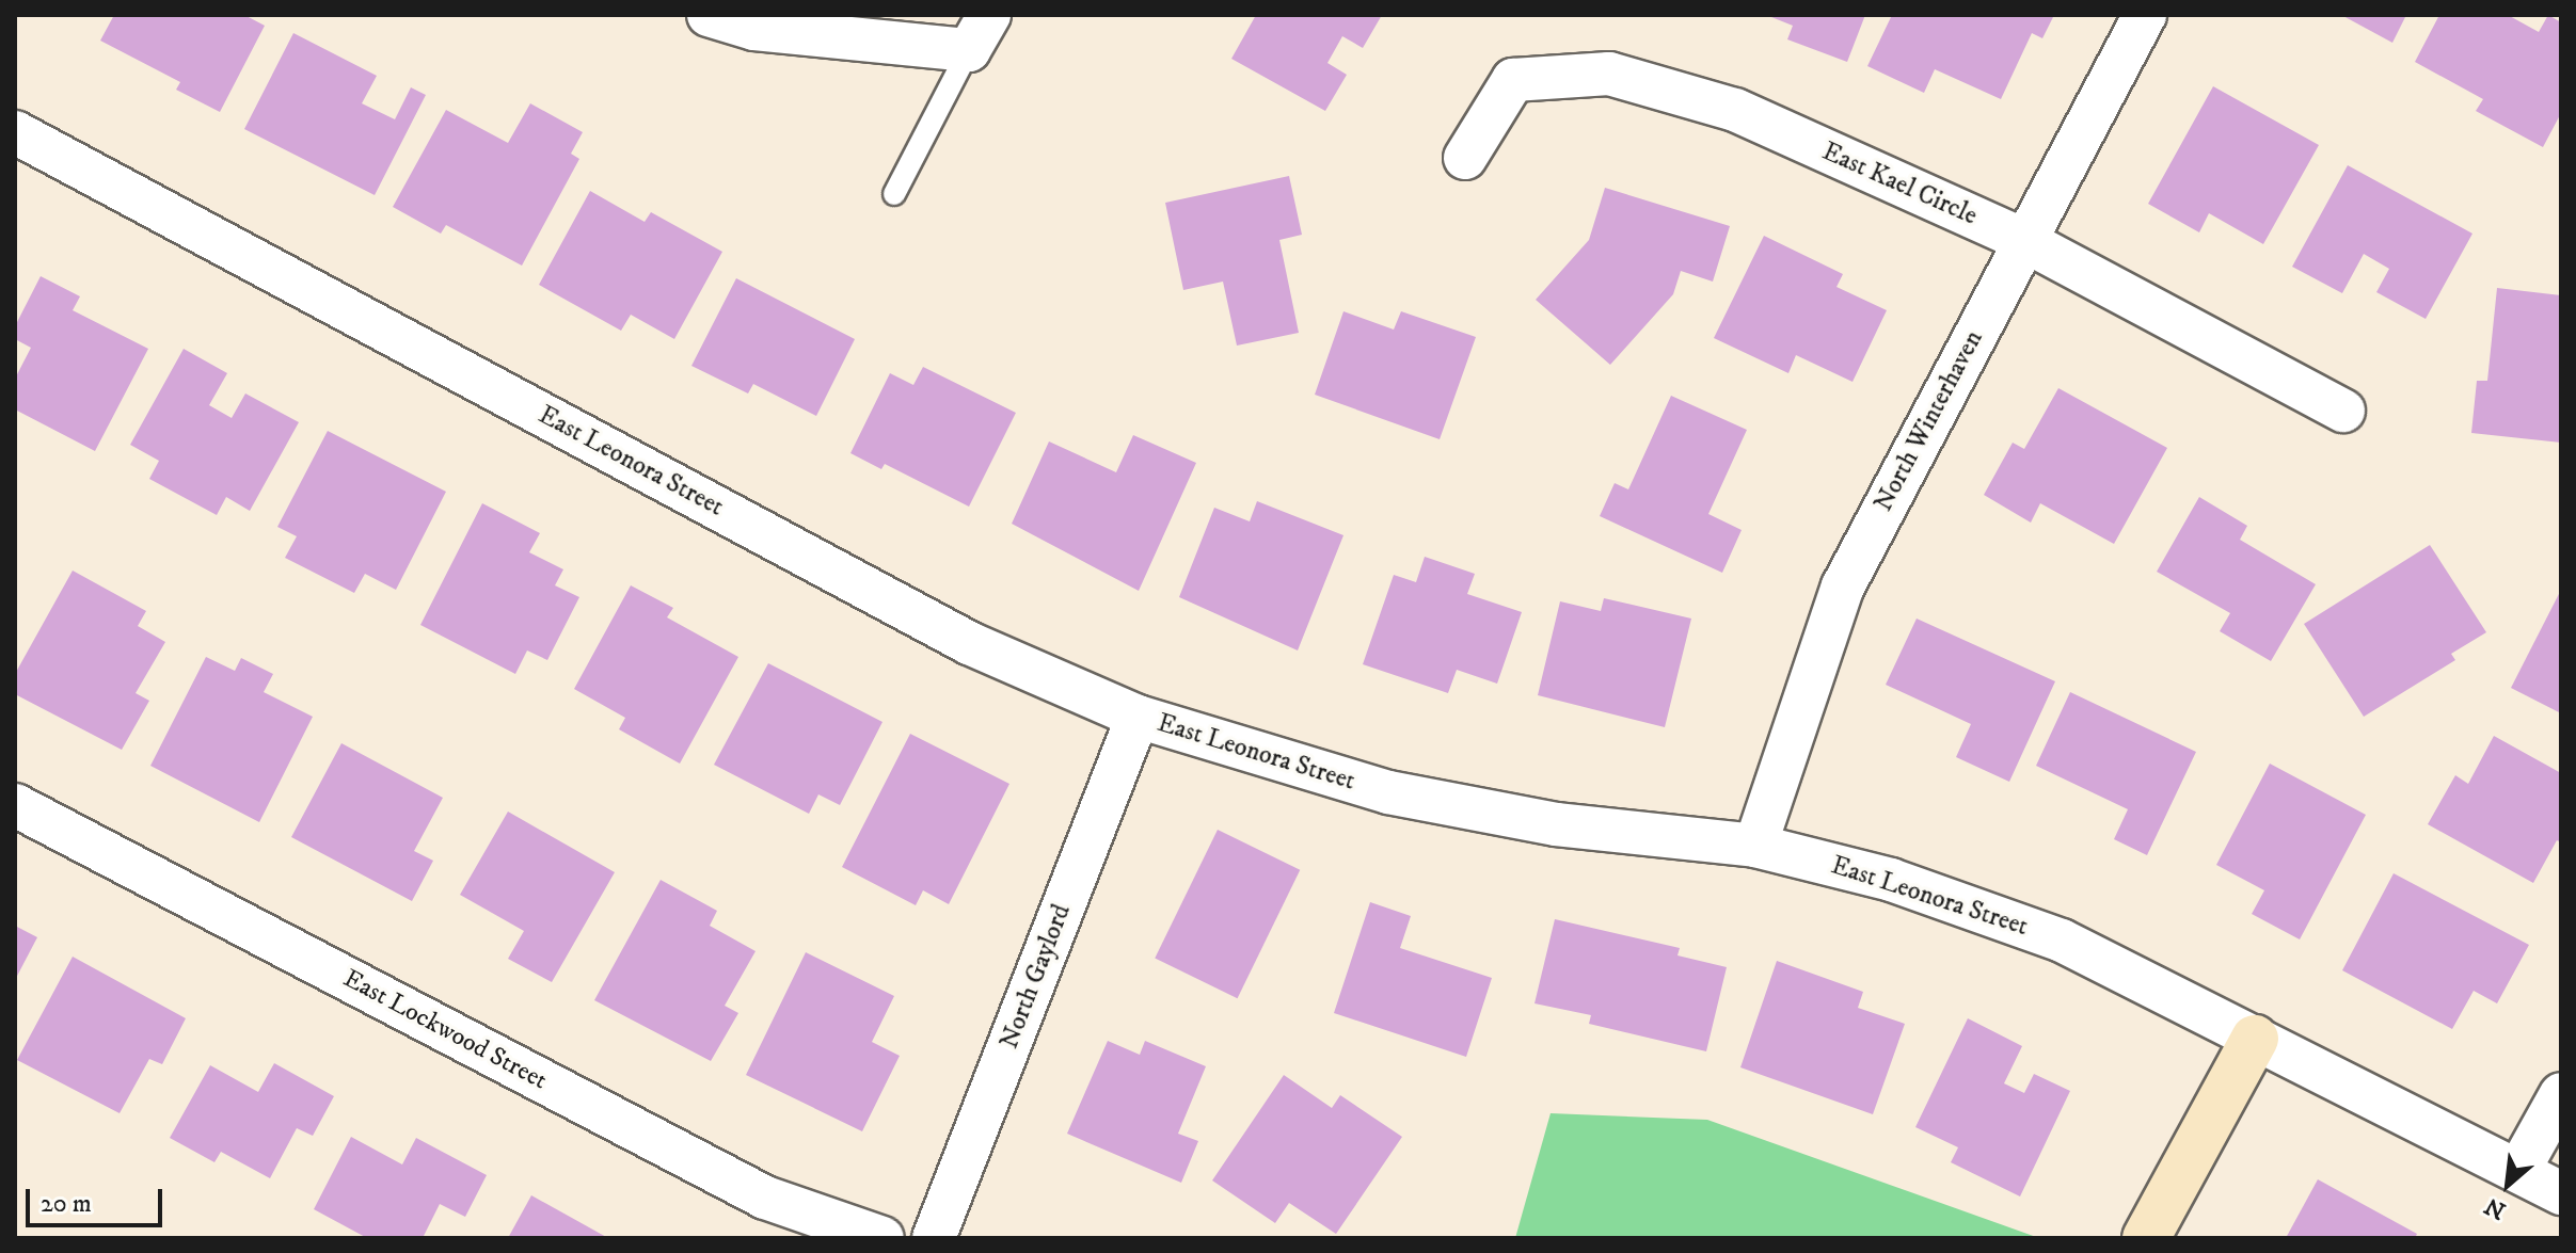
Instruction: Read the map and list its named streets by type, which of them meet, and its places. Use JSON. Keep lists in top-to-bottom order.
{
  "streets": {
    "street": [
      "East Kael Circle",
      "North Winterhaven",
      "East Leonora Street",
      "North Gaylord",
      "East Lockwood Street"
    ]
  },
  "crossings": [
    ["East Kael Circle", "North Winterhaven"],
    ["North Winterhaven", "East Leonora Street"],
    ["East Leonora Street", "North Gaylord"]
  ],
  "scale_bar": "20 m",
  "north": "bottom left"
}
